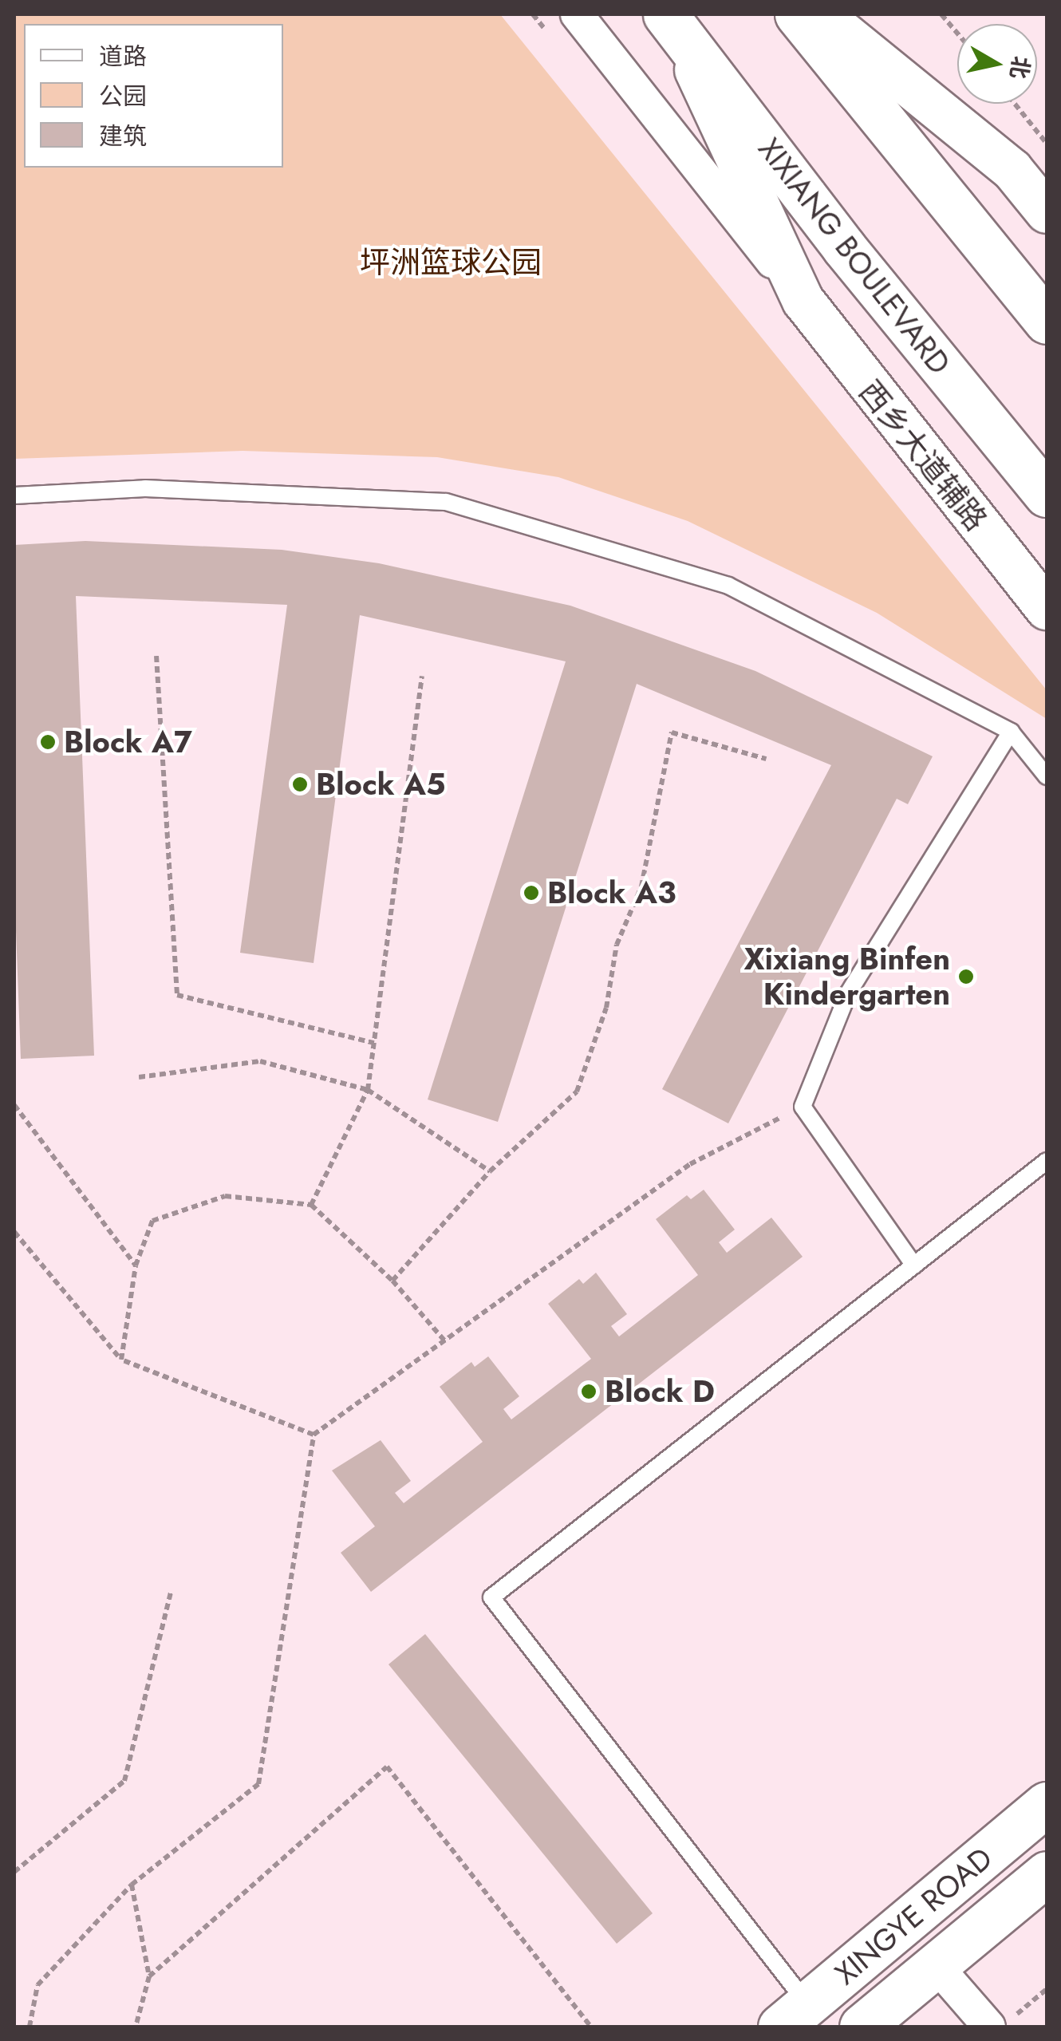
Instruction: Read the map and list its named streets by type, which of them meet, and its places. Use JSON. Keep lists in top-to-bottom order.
{
  "streets": {
    "main road": ["XIXIANG BOULEVARD", "XINGYE ROAD"],
    "street": ["西乡大道辅路"]
  },
  "crossings": [
    ["XIXIANG BOULEVARD", "西乡大道辅路"]
  ],
  "parks": ["坪洲篮球公园"],
  "places": [
    "Block A7",
    "Block A5",
    "Block A3",
    "Xixiang Binfen Kindergarten",
    "Block D"
  ],
  "legend": ["道路", "公园", "建筑"],
  "north": "right"
}
